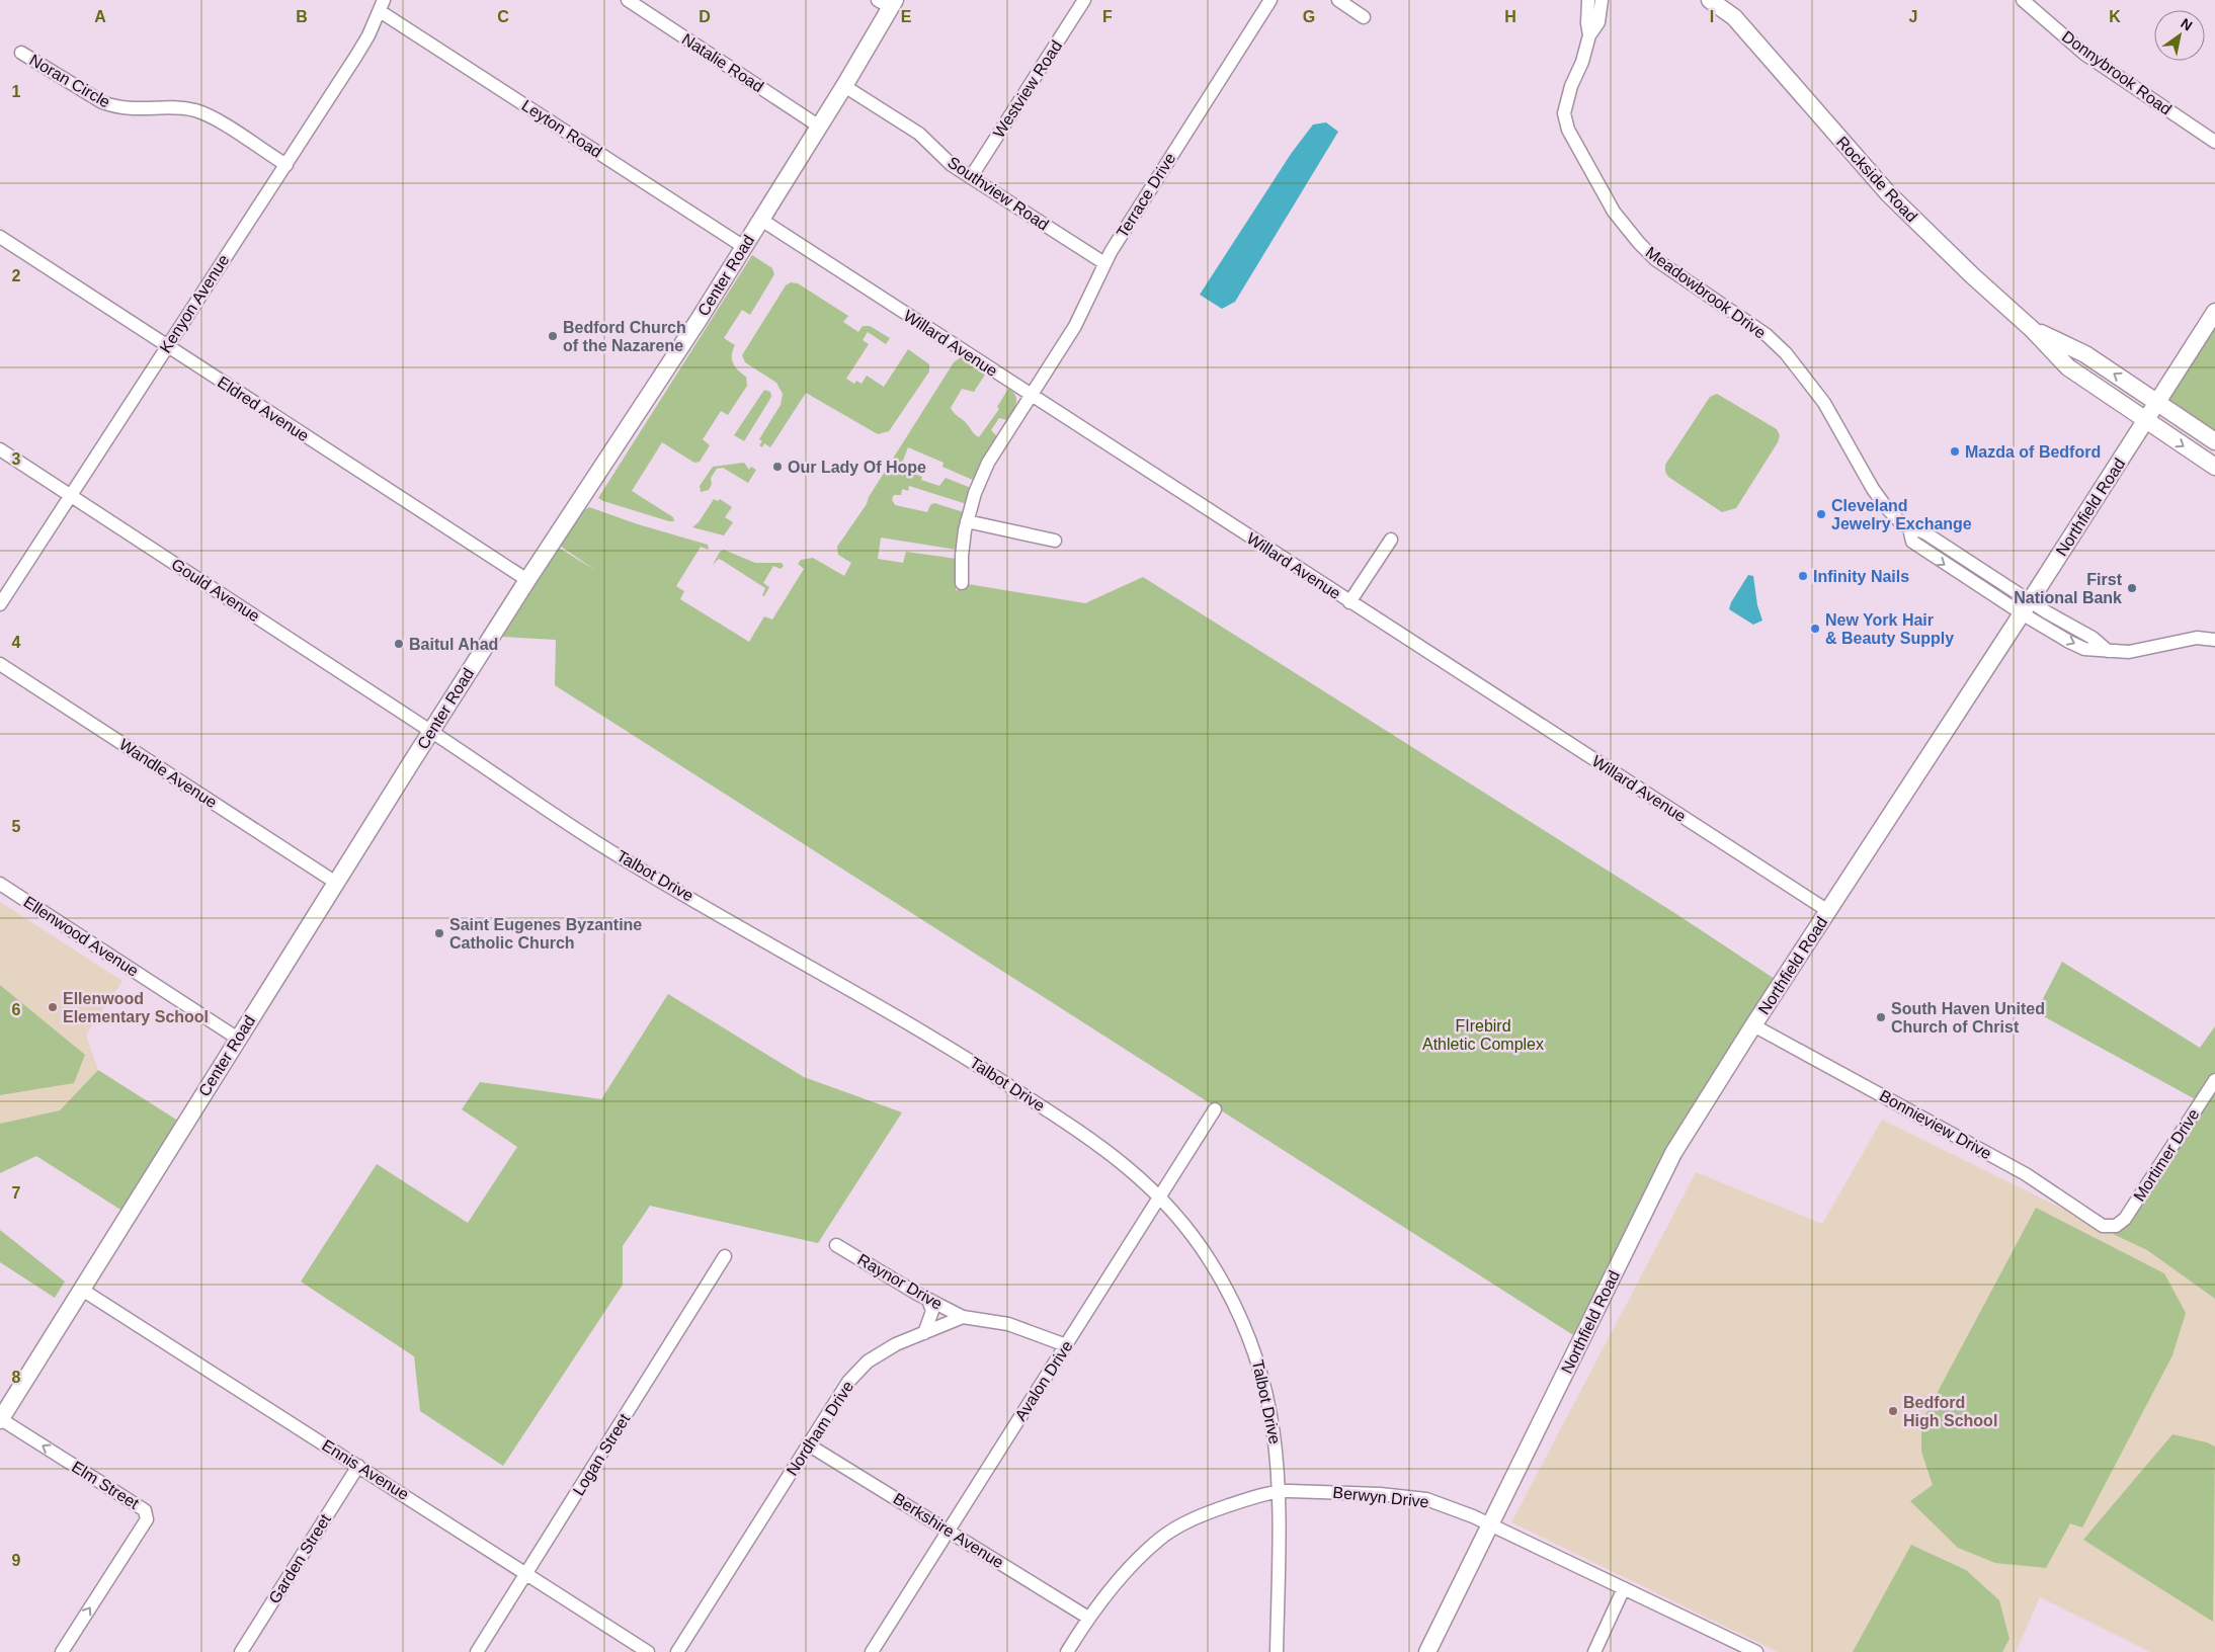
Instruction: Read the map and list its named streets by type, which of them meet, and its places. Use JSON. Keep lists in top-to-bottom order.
{
  "streets": {
    "main road": ["Rockside Road", "Center Road", "Northfield Road"],
    "street": [
      "Natalie Road",
      "Donnybrook Road",
      "Noran Circle",
      "Westview Road",
      "Leyton Road",
      "Southview Road",
      "Terrace Drive",
      "Meadowbrook Drive",
      "Kenyon Avenue",
      "Willard Avenue",
      "Eldred Avenue",
      "Gould Avenue",
      "Wandle Avenue",
      "Talbot Drive",
      "Ellenwood Avenue",
      "Bonnieview Drive",
      "Mortimer Drive",
      "Raynor Drive",
      "Avalon Drive",
      "Nordham Drive",
      "Logan Street",
      "Ennis Avenue",
      "Elm Street",
      "Berwyn Drive",
      "Berkshire Avenue",
      "Garden Street"
    ]
  },
  "crossings": [
    ["Natalie Road", "Center Road"],
    ["Noran Circle", "Kenyon Avenue"],
    ["Westview Road", "Southview Road"],
    ["Leyton Road", "Center Road"],
    ["Leyton Road", "Kenyon Avenue"],
    ["Rockside Road", "Northfield Road"],
    ["Southview Road", "Terrace Drive"],
    ["Southview Road", "Center Road"],
    ["Terrace Drive", "Willard Avenue"],
    ["Center Road", "Willard Avenue"],
    ["Center Road", "Eldred Avenue"],
    ["Center Road", "Gould Avenue"],
    ["Center Road", "Wandle Avenue"],
    ["Center Road", "Talbot Drive"],
    ["Center Road", "Ellenwood Avenue"],
    ["Center Road", "Ennis Avenue"],
    ["Center Road", "Elm Street"],
    ["Meadowbrook Drive", "Northfield Road"],
    ["Kenyon Avenue", "Eldred Avenue"],
    ["Kenyon Avenue", "Gould Avenue"],
    ["Willard Avenue", "Northfield Road"],
    ["Northfield Road", "Bonnieview Drive"],
    ["Northfield Road", "Berwyn Drive"],
    ["Gould Avenue", "Talbot Drive"],
    ["Talbot Drive", "Avalon Drive"],
    ["Talbot Drive", "Berwyn Drive"],
    ["Bonnieview Drive", "Mortimer Drive"],
    ["Raynor Drive", "Nordham Drive"],
    ["Avalon Drive", "Berkshire Avenue"],
    ["Nordham Drive", "Berkshire Avenue"],
    ["Logan Street", "Ennis Avenue"],
    ["Ennis Avenue", "Garden Street"],
    ["Berwyn Drive", "Berkshire Avenue"]
  ],
  "parks": ["FIrebird Athletic Complex"],
  "places": [
    "Bedford Church of the Nazarene",
    "Mazda of Bedford",
    "Our Lady Of Hope",
    "Cleveland Jewelry Exchange",
    "Infinity Nails",
    "First National Bank",
    "New York Hair & Beauty Supply",
    "Baitul Ahad",
    "Saint Eugenes Byzantine Catholic Church",
    "Ellenwood Elementary School",
    "South Haven United Church of Christ",
    "Bedford High School"
  ],
  "north": "top right",
  "grid": {
    "columns": [
      "A",
      "B",
      "C",
      "D",
      "E",
      "F",
      "G",
      "H",
      "I",
      "J",
      "K"
    ],
    "rows": [
      "1",
      "2",
      "3",
      "4",
      "5",
      "6",
      "7",
      "8",
      "9"
    ]
  }
}
